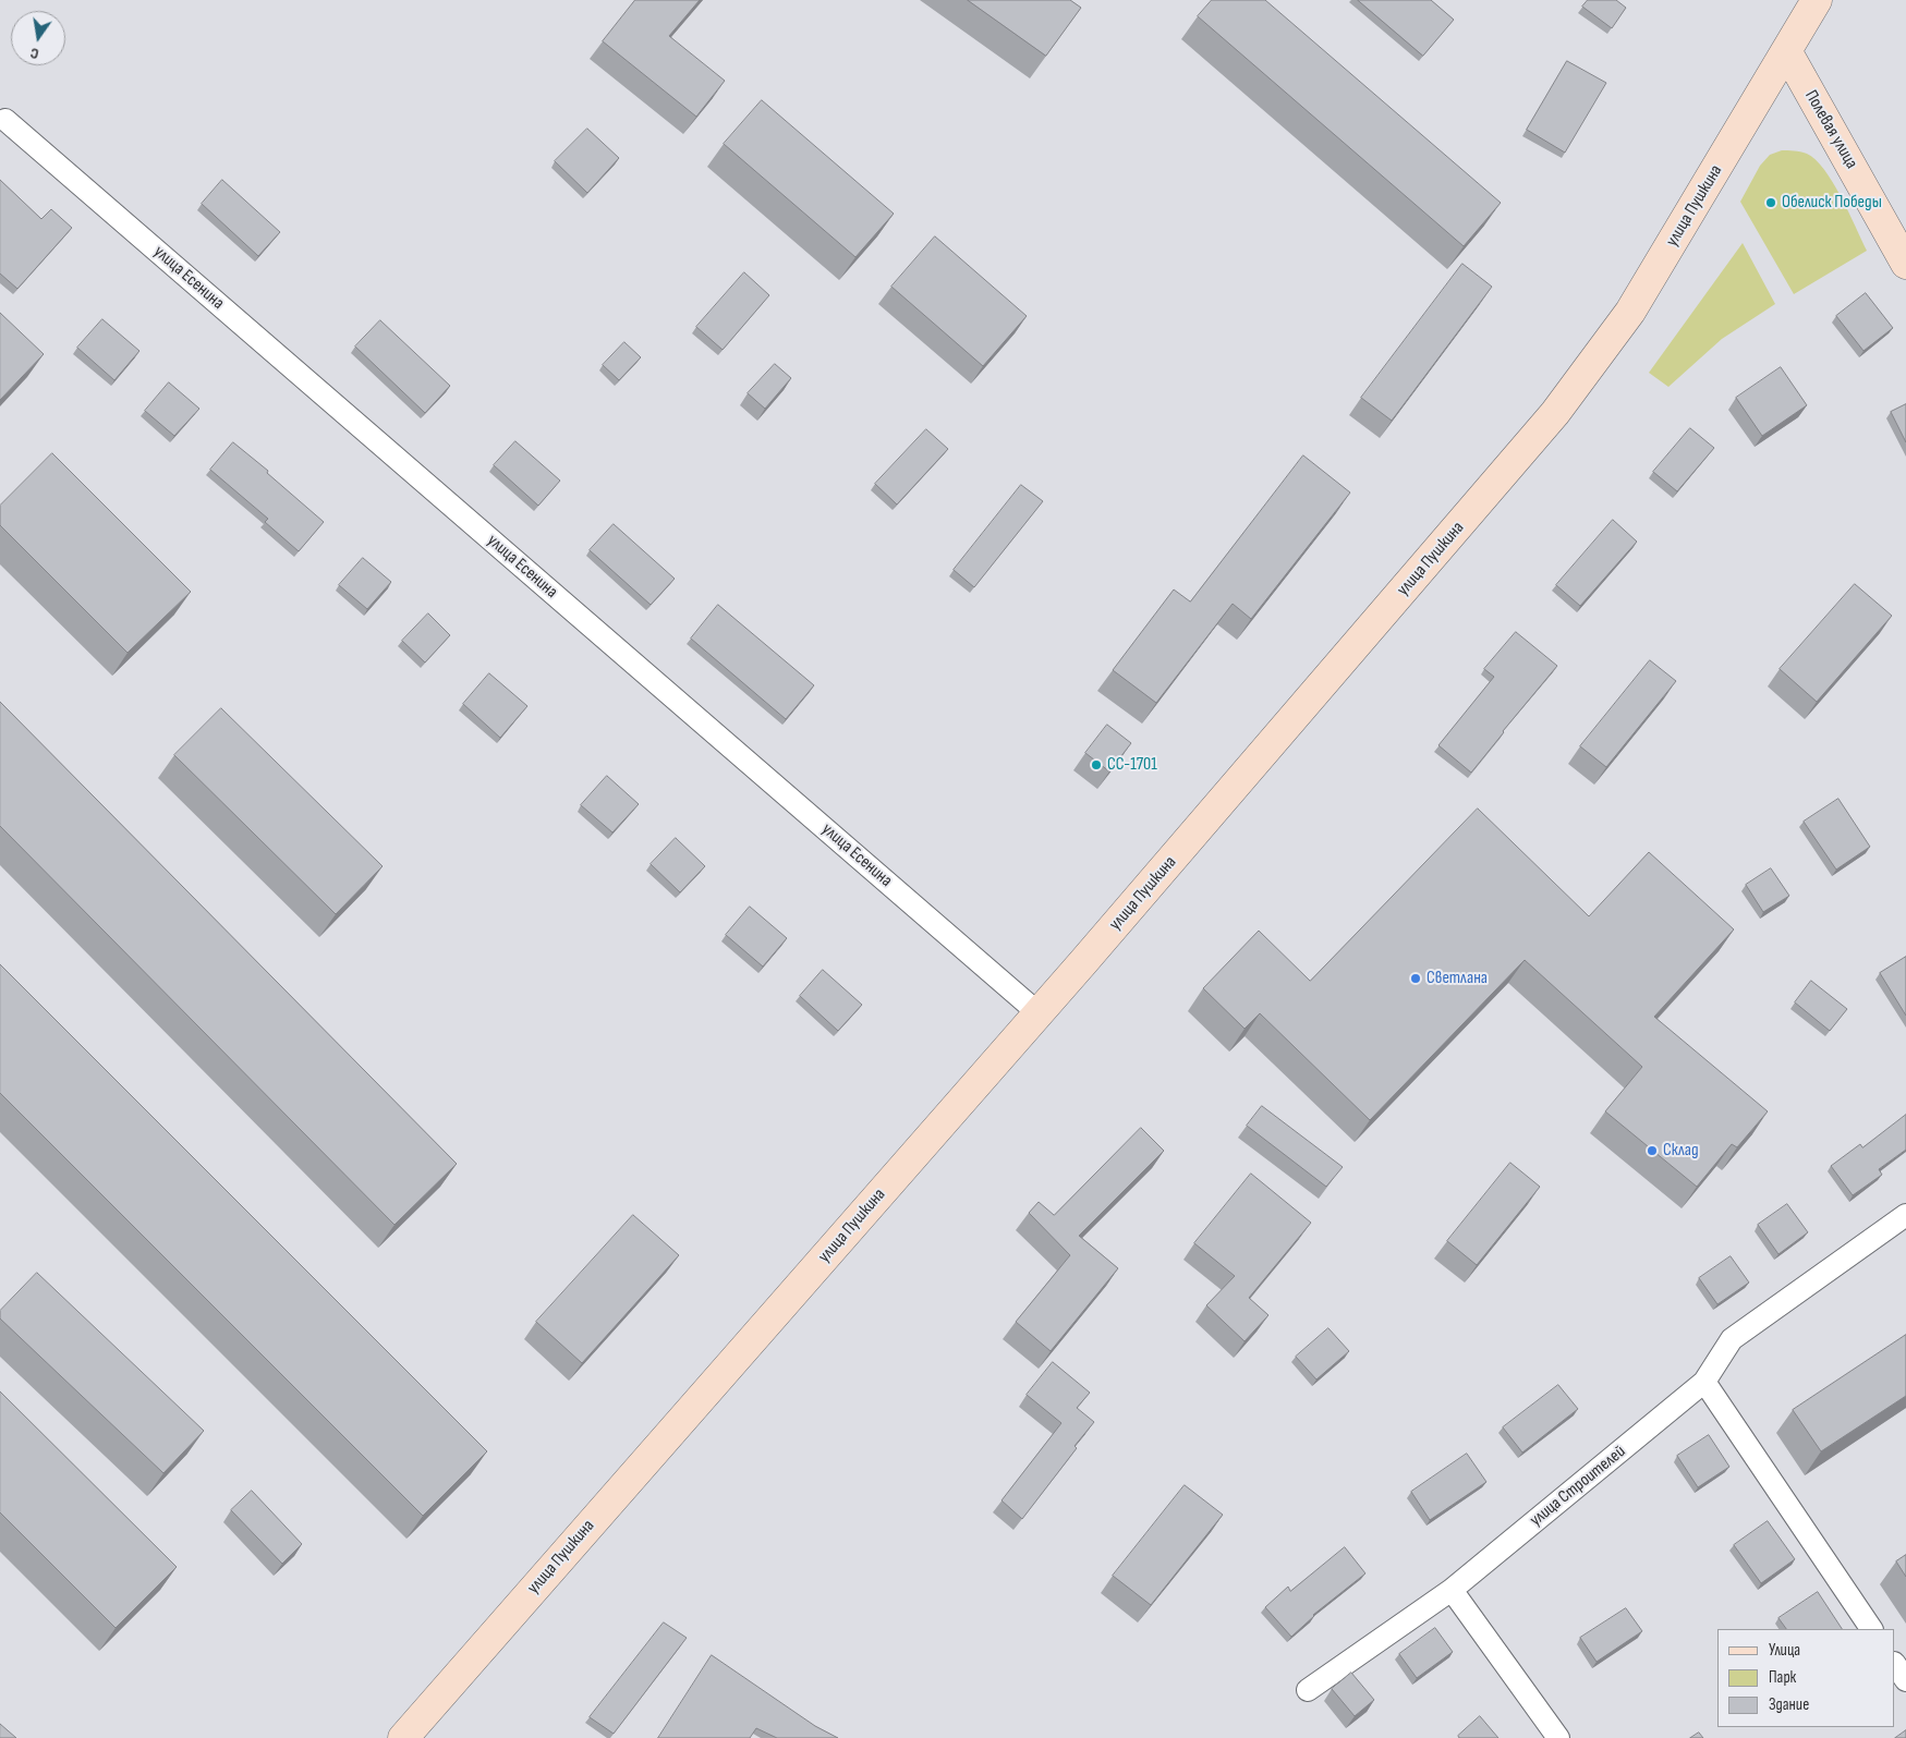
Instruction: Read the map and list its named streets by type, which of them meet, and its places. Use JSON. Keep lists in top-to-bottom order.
{
  "streets": {
    "main road": ["Полевая улица", "улица Пушкина"],
    "street": ["улица Есенина", "улица Строителей"]
  },
  "crossings": [
    ["Полевая улица", "улица Пушкина"],
    ["улица Пушкина", "улица Есенина"]
  ],
  "places": [
    "Обелиск Победы",
    "СС-1701",
    "Светлана",
    "Склад"
  ],
  "legend": ["Улица", "Парк", "Здание"],
  "north": "bottom"
}
